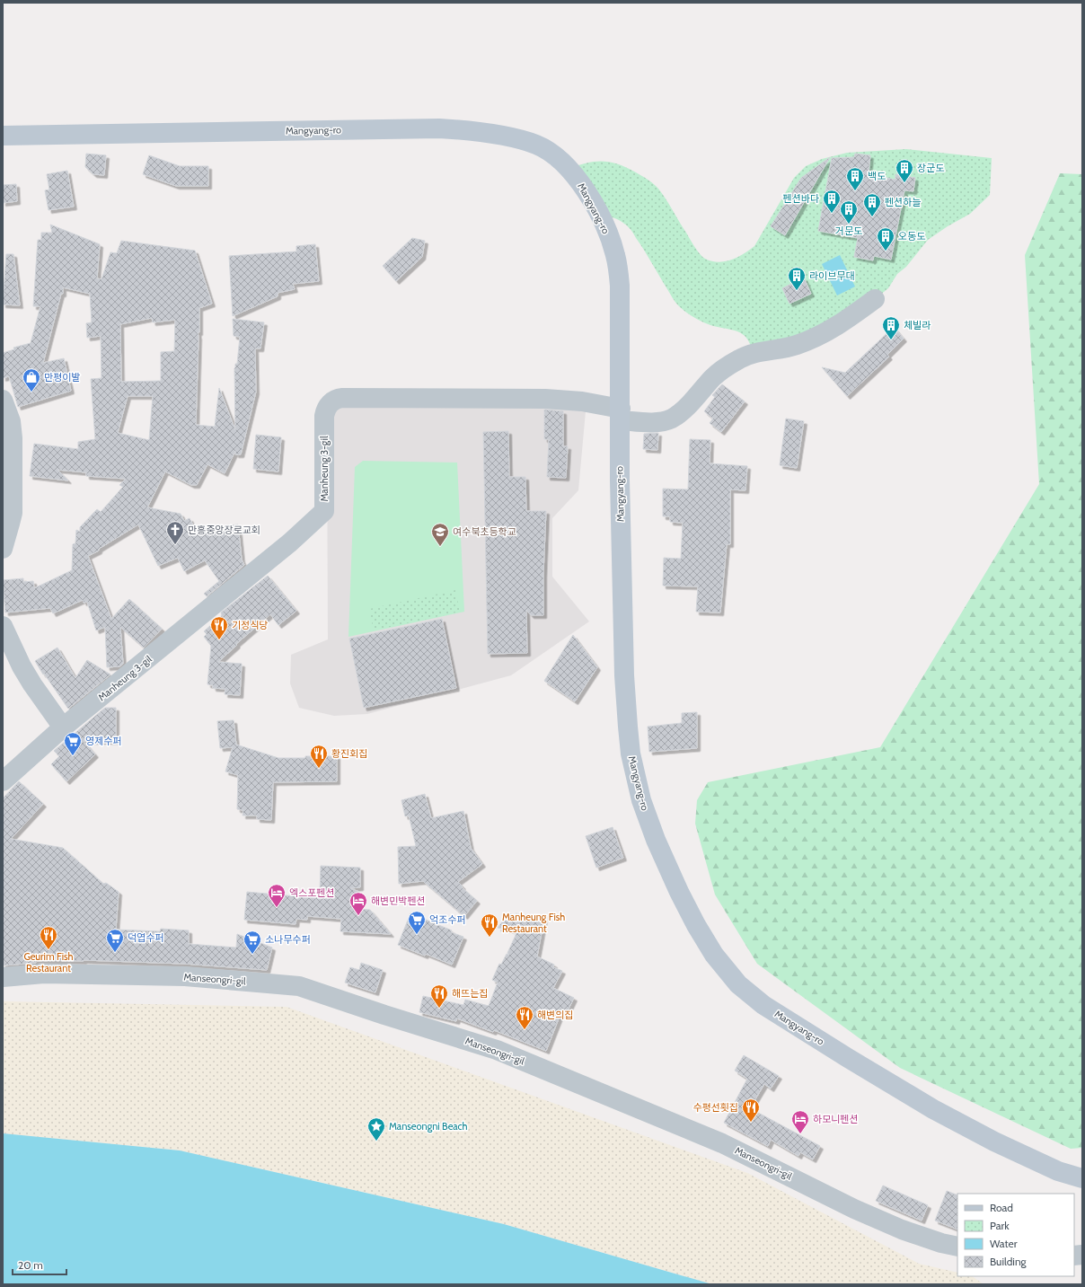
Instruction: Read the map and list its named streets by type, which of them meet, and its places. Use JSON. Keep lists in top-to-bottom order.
{
  "streets": {
    "main road": ["Mangyang-ro"],
    "street": ["Manheung 3-gil", "Manseongri-gil"]
  },
  "crossings": [
    ["Mangyang-ro", "Manheung 3-gil"]
  ],
  "places": {
    "building": [
      "장군도",
      "백도",
      "펜션바다",
      "펜션하늘",
      "거문도",
      "오동도",
      "라이브무대",
      "체빌라"
    ],
    "shop": ["만평이발"],
    "church": ["만흥중앙장로교회"],
    "school or university": ["여수북초등학교"],
    "restaurant": [
      "기정식당",
      "황진회집",
      "Manheung Fish Restaurant",
      "Geurim Fish Restaurant",
      "해뜨는집",
      "해변의집",
      "수평선횟집"
    ],
    "supermarket": [
      "영제수퍼",
      "억조수퍼",
      "덕엽수퍼",
      "소나무수퍼"
    ],
    "hotel": ["엑스포펜션", "해변민박펜션", "하모니펜션"],
    "place": ["Manseongni Beach"]
  },
  "legend": [
    "Road",
    "Park",
    "Water",
    "Building"
  ],
  "scale_bar": "20 m"
}
